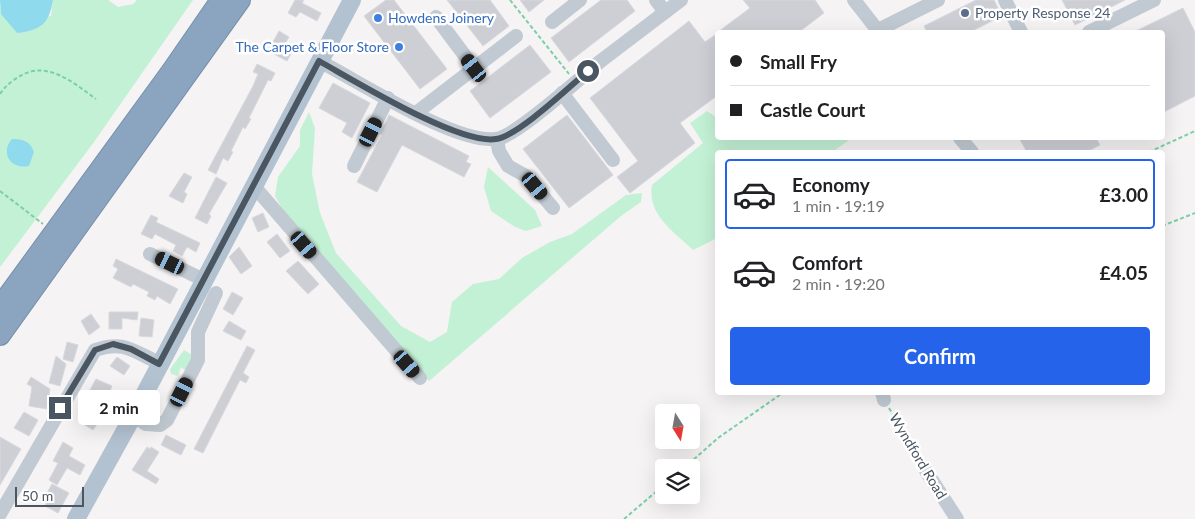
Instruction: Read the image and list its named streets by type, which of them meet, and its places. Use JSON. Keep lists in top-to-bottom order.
{
  "streets": {
    "street": ["Wyndford Road"]
  },
  "places": ["Property Response 24", "Howdens Joinery", "The Carpet & Floor Store"],
  "scale_bar": "50 m",
  "north": "bottom",
  "page": {
    "banner": ["Small Fry", "Castle Court"],
    "list": [
      {
        "name": "Economy",
        "note": "1 min · 19:19",
        "value": "£3.00"
      },
      {
        "name": "Comfort",
        "note": "2 min · 19:20",
        "value": "£4.05"
      }
    ],
    "buttons": "Confirm",
    "bubble": "2 min",
    "scale": "50 m"
  }
}
